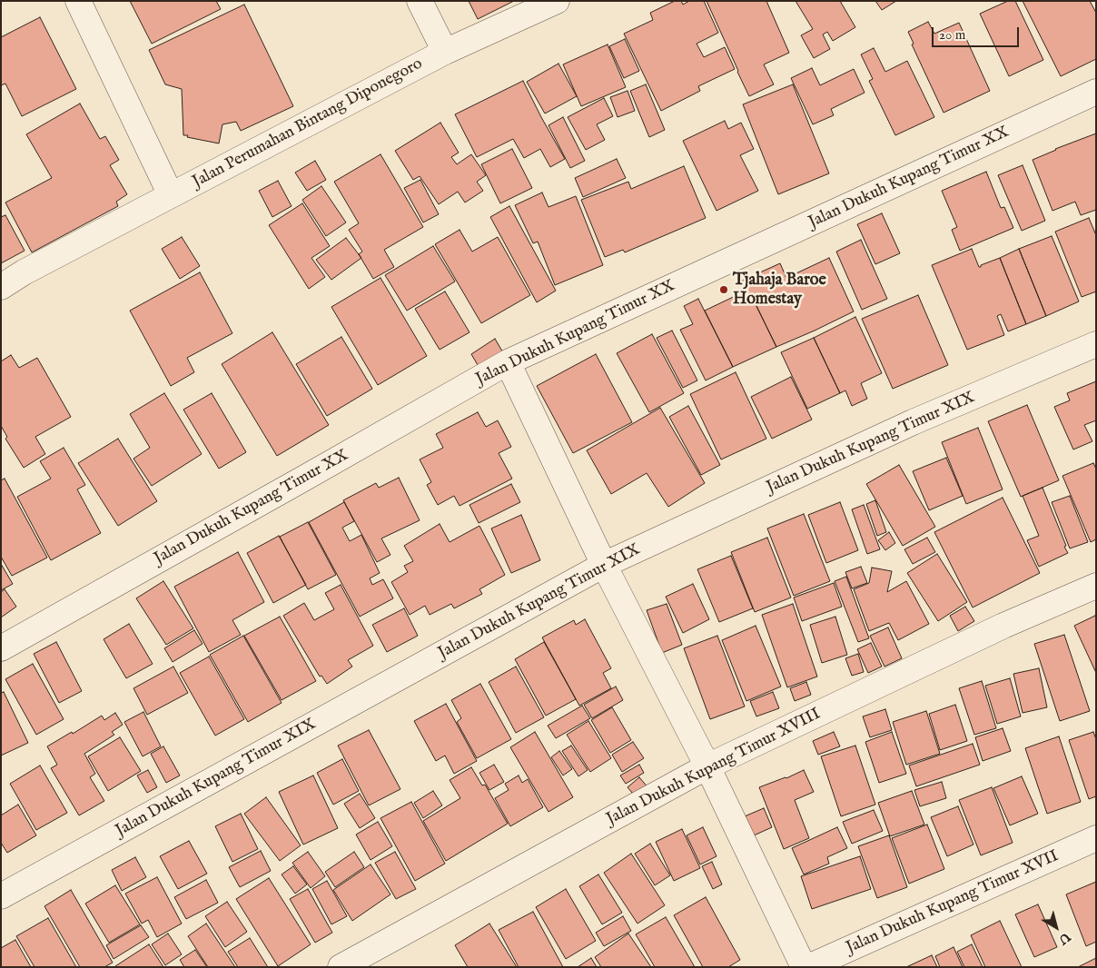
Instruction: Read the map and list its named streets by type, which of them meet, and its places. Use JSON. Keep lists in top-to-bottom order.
{
  "streets": {
    "street": [
      "Jalan Perumahan Bintang Diponegoro",
      "Jalan Dukuh Kupang Timur XX",
      "Jalan Dukuh Kupang Timur XIX",
      "Jalan Dukuh Kupang Timur XVIII",
      "Jalan Dukuh Kupang Timur XVII"
    ]
  },
  "places": ["Tjahaja Baroe Homestay"],
  "scale_bar": "20 m",
  "north": "bottom right"
}
